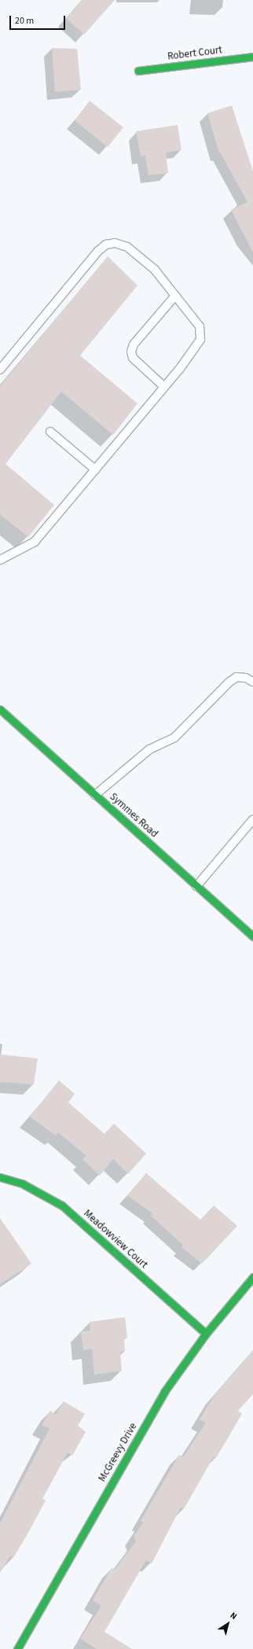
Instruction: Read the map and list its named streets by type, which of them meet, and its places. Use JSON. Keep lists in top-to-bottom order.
{
  "streets": {
    "street": [
      "Robert Court",
      "Symmes Road",
      "Meadowview Court",
      "McGreevy Drive"
    ]
  },
  "crossings": [
    ["Meadowview Court", "McGreevy Drive"]
  ],
  "scale_bar": "20 m",
  "north": "top right"
}
